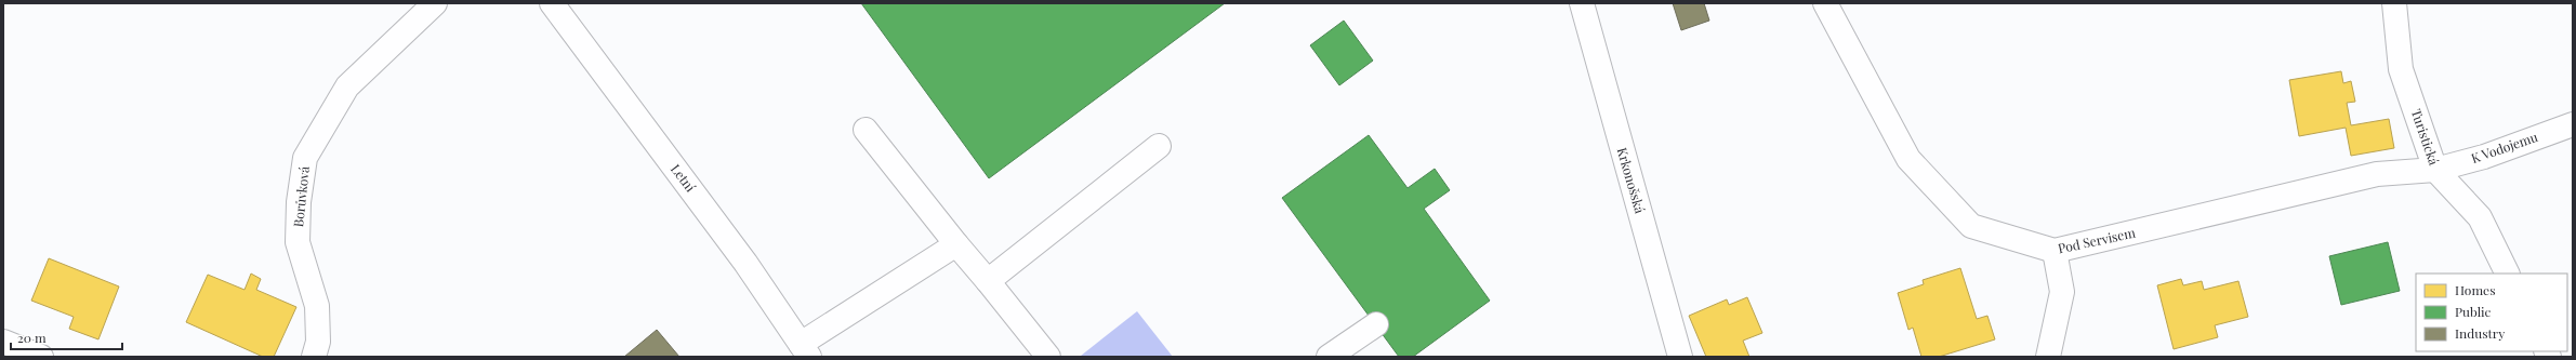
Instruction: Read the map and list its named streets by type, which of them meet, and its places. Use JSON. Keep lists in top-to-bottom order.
{
  "streets": {
    "street": [
      "Turistická",
      "K Vodojemu",
      "Letní",
      "Krkonošská",
      "Borůvková",
      "Pod Servisem"
    ]
  },
  "crossings": [
    ["Turistická", "K Vodojemu"],
    ["Turistická", "Pod Servisem"],
    ["K Vodojemu", "Pod Servisem"]
  ],
  "legend": ["Homes", "Public", "Industry"],
  "scale_bar": "20 m"
}
